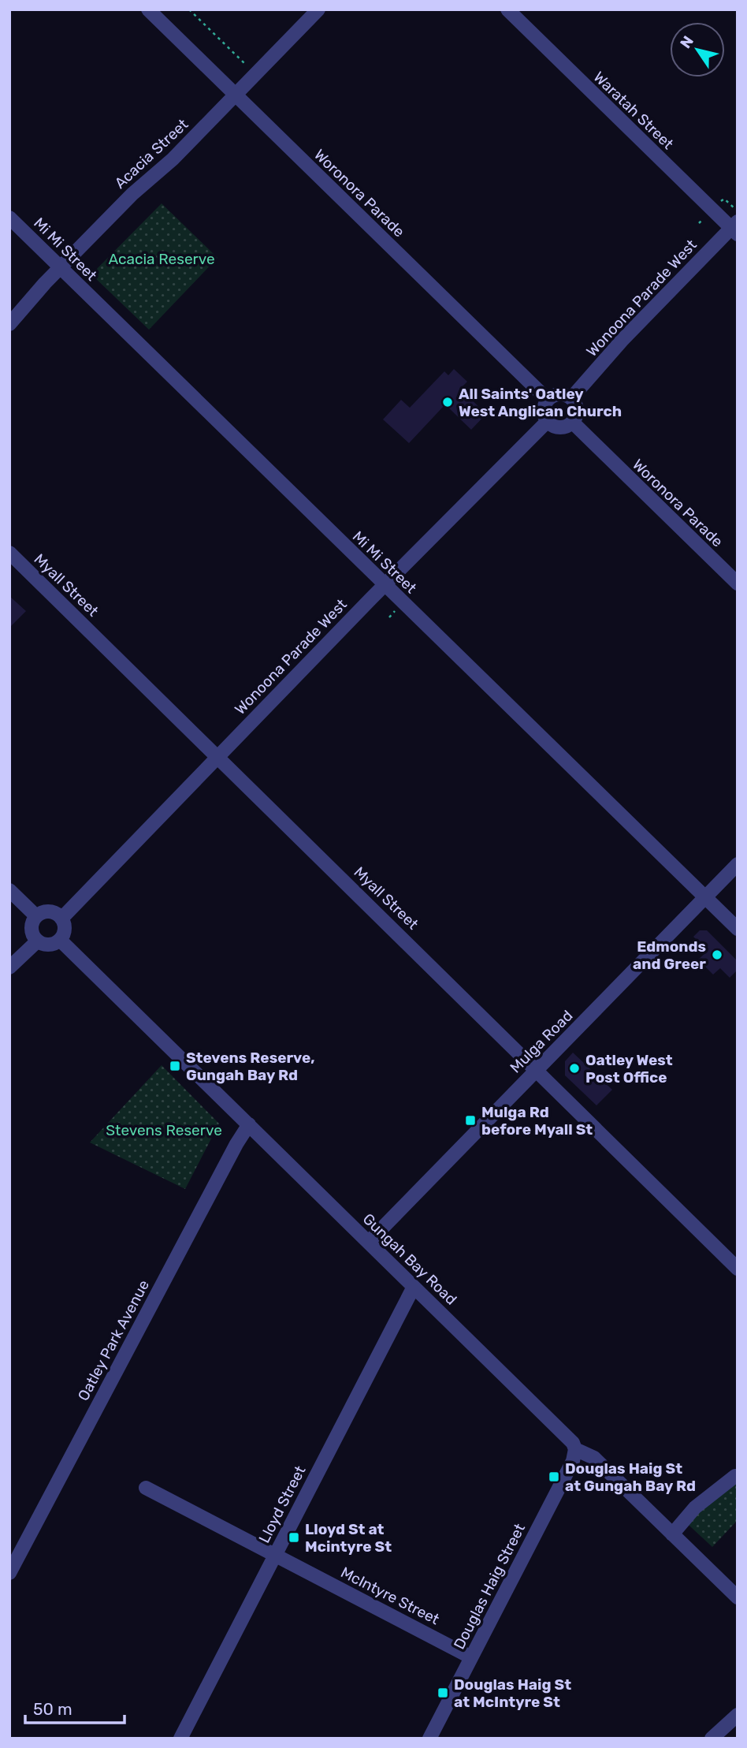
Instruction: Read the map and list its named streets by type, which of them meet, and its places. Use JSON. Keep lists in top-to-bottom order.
{
  "streets": {
    "street": [
      "Waratah Street",
      "Acacia Street",
      "Woronora Parade",
      "Mi Mi Street",
      "Wonoona Parade West",
      "Myall Street",
      "Mulga Road",
      "Gungah Bay Road",
      "Oatley Park Avenue",
      "Lloyd Street",
      "Douglas Haig Street",
      "McIntyre Street"
    ]
  },
  "crossings": [
    ["Waratah Street", "Wonoona Parade West"],
    ["Acacia Street", "Woronora Parade"],
    ["Acacia Street", "Mi Mi Street"],
    ["Woronora Parade", "Wonoona Parade West"],
    ["Mi Mi Street", "Wonoona Parade West"],
    ["Mi Mi Street", "Mulga Road"],
    ["Wonoona Parade West", "Myall Street"],
    ["Wonoona Parade West", "Gungah Bay Road"],
    ["Myall Street", "Mulga Road"],
    ["Mulga Road", "Gungah Bay Road"],
    ["Gungah Bay Road", "Oatley Park Avenue"],
    ["Gungah Bay Road", "Lloyd Street"],
    ["Gungah Bay Road", "Douglas Haig Street"],
    ["Lloyd Street", "McIntyre Street"],
    ["Douglas Haig Street", "McIntyre Street"]
  ],
  "parks": ["Acacia Reserve", "Stevens Reserve"],
  "places": {
    "other": ["All Saints' Oatley West Anglican Church", "Edmonds and Greer", "Oatley West Post Office"],
    "transit": [
      "Stevens Reserve, Gungah Bay Rd",
      "Mulga Rd before Myall St",
      "Douglas Haig St at Gungah Bay Rd",
      "Lloyd St at Mcintyre St",
      "Douglas Haig St at McIntyre St"
    ]
  },
  "scale_bar": "50 m",
  "north": "top left"
}
